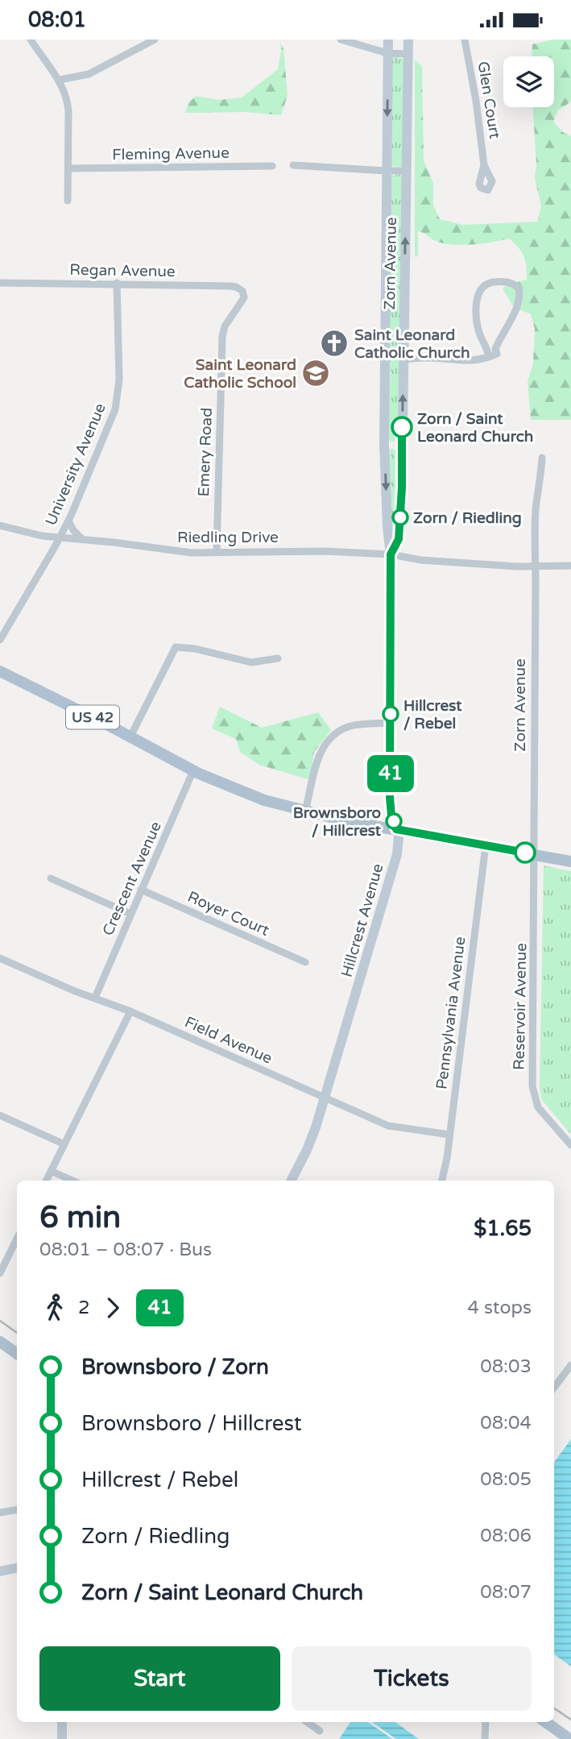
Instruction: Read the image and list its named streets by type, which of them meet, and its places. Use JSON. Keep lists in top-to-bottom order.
{
  "streets": {
    "main road": ["Zorn Avenue", "US 42", "Hillcrest Avenue"],
    "street": [
      "Glen Court",
      "Fleming Avenue",
      "Regan Avenue",
      "Emery Road",
      "University Avenue",
      "Riedling Drive",
      "Crescent Avenue",
      "Royer Court",
      "Reservoir Avenue",
      "Pennsylvania Avenue",
      "Field Avenue"
    ]
  },
  "crossings": [
    ["Zorn Avenue", "Riedling Drive"],
    ["Zorn Avenue", "US 42"],
    ["Zorn Avenue", "Hillcrest Avenue"],
    ["Zorn Avenue", "Reservoir Avenue"],
    ["Regan Avenue", "Emery Road"],
    ["Regan Avenue", "University Avenue"],
    ["Emery Road", "Riedling Drive"],
    ["University Avenue", "Riedling Drive"],
    ["Riedling Drive", "Hillcrest Avenue"],
    ["US 42", "Crescent Avenue"],
    ["US 42", "Hillcrest Avenue"],
    ["US 42", "Reservoir Avenue"],
    ["US 42", "Pennsylvania Avenue"],
    ["Crescent Avenue", "Royer Court"],
    ["Crescent Avenue", "Field Avenue"],
    ["Hillcrest Avenue", "Field Avenue"],
    ["Pennsylvania Avenue", "Field Avenue"]
  ],
  "places": {
    "church": ["Saint Leonard Catholic Church"],
    "school or university": ["Saint Leonard Catholic School"],
    "other": [
      "Zorn / Saint Leonard Church",
      "Zorn / Riedling",
      "Hillcrest / Rebel",
      "Brownsboro / Hillcrest"
    ]
  },
  "lines": ["bus line 41"],
  "page": {
    "status": "08:01",
    "on_map": "41",
    "heading": ["6 min", "08:01 – 08:07 · Bus", "$1.65"],
    "legs": ["2", "41", "4 stops"],
    "list": [
      {
        "name": "Brownsboro / Zorn",
        "value": "08:03"
      },
      {
        "name": "Brownsboro / Hillcrest",
        "value": "08:04"
      },
      {
        "name": "Hillcrest / Rebel",
        "value": "08:05"
      },
      {
        "name": "Zorn / Riedling",
        "value": "08:06"
      },
      {
        "name": "Zorn / Saint Leonard Church",
        "value": "08:07"
      }
    ],
    "buttons": ["Start", "Tickets"]
  }
}
